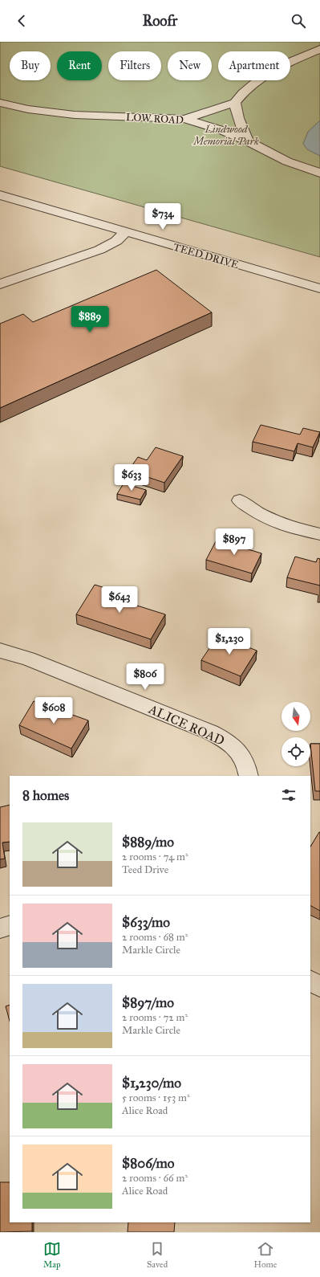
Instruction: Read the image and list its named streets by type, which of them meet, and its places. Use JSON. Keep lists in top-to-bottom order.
{
  "streets": {
    "street": ["LOW ROAD", "TEED DRIVE", "ALICE ROAD"]
  },
  "parks": ["Lindwood Memorial Park"],
  "north": "bottom",
  "page": {
    "header": "Roofr",
    "chip": [
      "Buy",
      "Rent",
      "Filters",
      "New",
      "Apartment"
    ],
    "price": [
      "$734",
      "$889",
      "$633",
      "$897",
      "$643",
      "$1,230",
      "$806",
      "$608"
    ],
    "heading": "8 homes",
    "list": [
      {
        "name": "$889/mo",
        "note": "2 rooms · 74 m² · Teed Drive"
      },
      {
        "name": "$633/mo",
        "note": "2 rooms · 68 m² · Markle Circle"
      },
      {
        "name": "$897/mo",
        "note": "2 rooms · 72 m² · Markle Circle"
      },
      {
        "name": "$1,230/mo",
        "note": "5 rooms · 153 m² · Alice Road"
      },
      {
        "name": "$806/mo",
        "note": "2 rooms · 66 m² · Alice Road"
      }
    ],
    "tabs": ["Map", "Saved", "Home"]
  }
}
